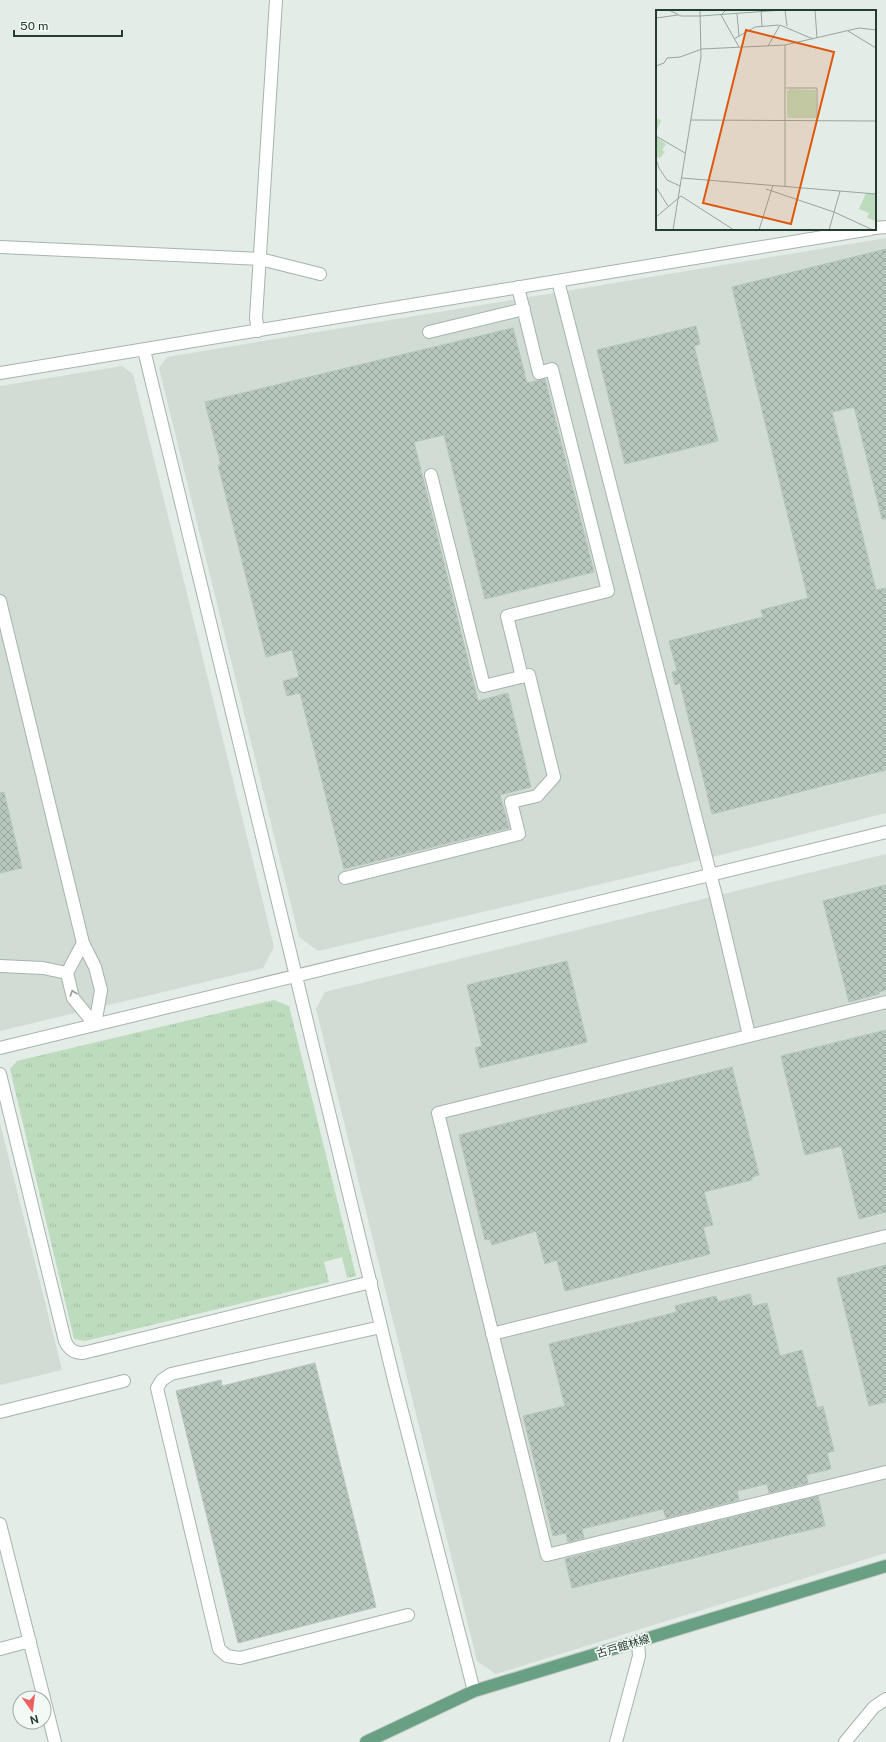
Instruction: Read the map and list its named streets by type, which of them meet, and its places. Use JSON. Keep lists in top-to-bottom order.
{
  "streets": {
    "main road": ["古戸館林線"]
  },
  "scale_bar": "50 m",
  "north": "bottom"
}
